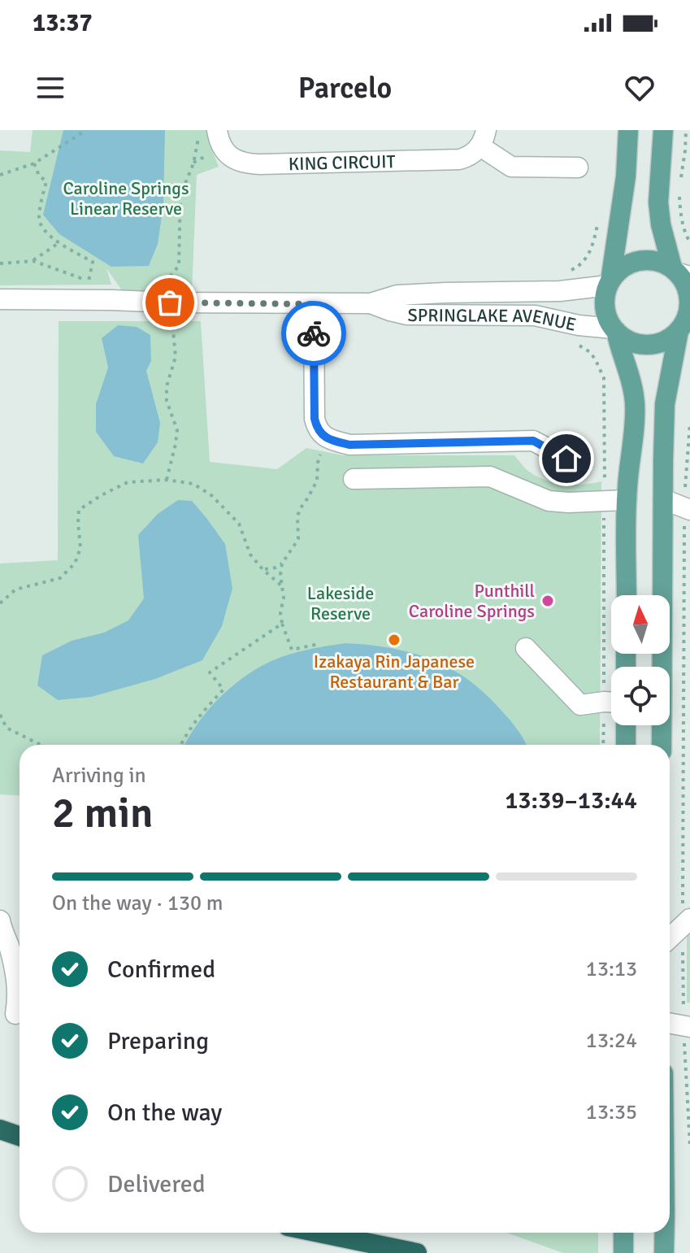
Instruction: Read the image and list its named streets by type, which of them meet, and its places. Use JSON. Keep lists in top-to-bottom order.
{
  "streets": {
    "street": ["KING CIRCUIT", "SPRINGLAKE AVENUE"]
  },
  "parks": ["Caroline Springs Linear Reserve", "Lakeside Reserve"],
  "places": ["Punthill Caroline Springs", "Izakaya Rin Japanese Restaurant & Bar"],
  "north": "top",
  "page": {
    "status": "13:37",
    "header": "Parcelo",
    "heading": ["2 min", "Arriving in", "13:39–13:44"],
    "bar": "On the way · 130 m",
    "list": [
      ["Confirmed", "13:13"],
      ["Preparing", "13:24"],
      ["On the way", "13:35"],
      "Delivered"
    ]
  }
}
